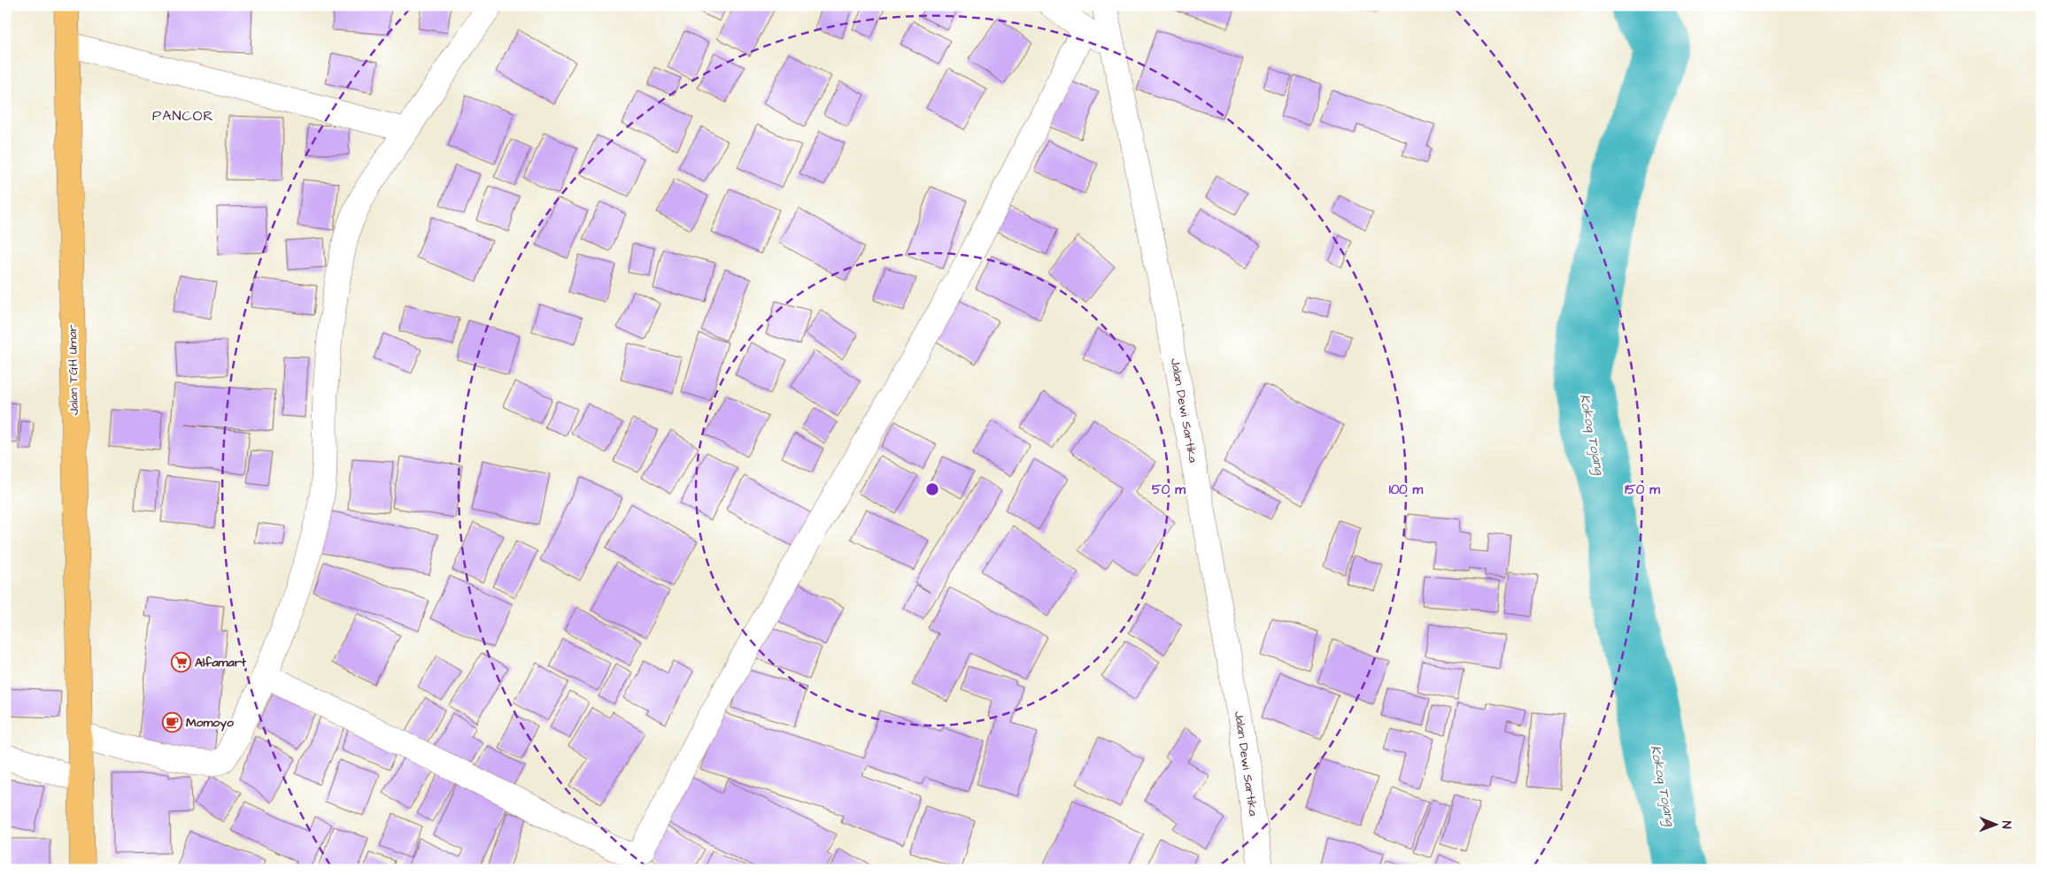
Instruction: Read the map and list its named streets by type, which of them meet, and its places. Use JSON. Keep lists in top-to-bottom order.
{
  "streets": {
    "main road": ["Jalan TGH Umar"],
    "street": ["Jalan Dewi Sartika"]
  },
  "districts": ["PANCOR"],
  "water": ["Kokoq Tojang"],
  "places": {
    "supermarket": ["Alfamart"],
    "cafe": ["Momoyo"]
  },
  "north": "right",
  "rings": ["50 m", "100 m", "150 m"]
}
